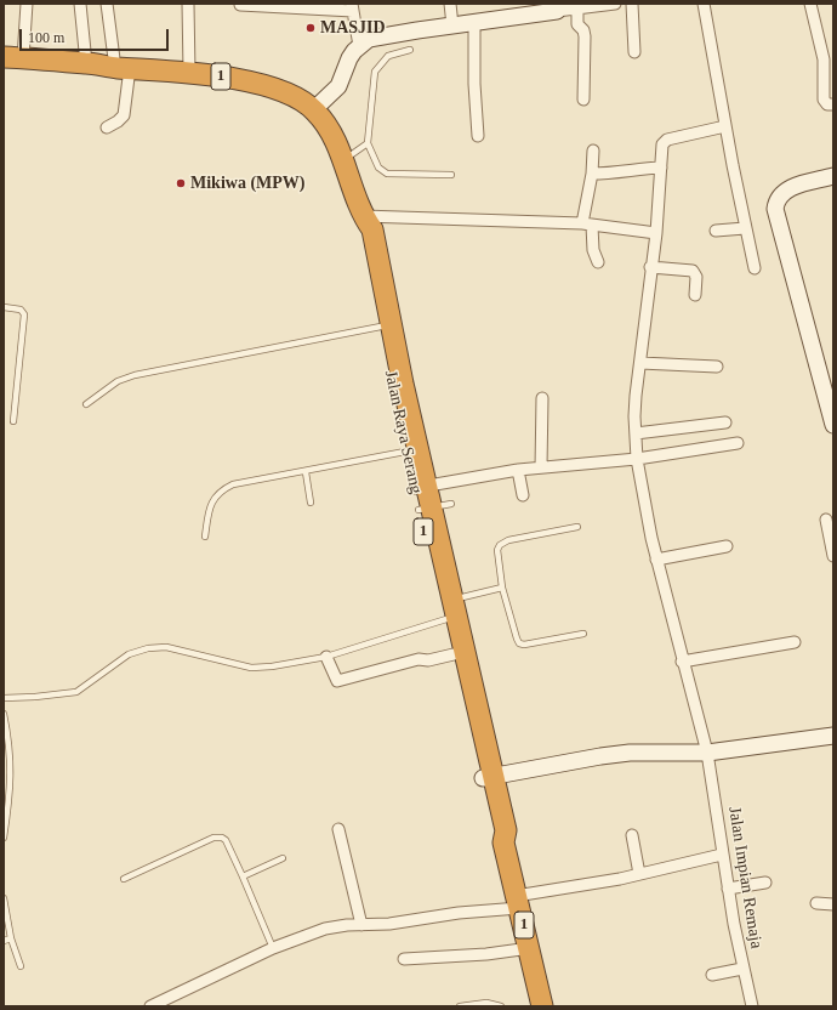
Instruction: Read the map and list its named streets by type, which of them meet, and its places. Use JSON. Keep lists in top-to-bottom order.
{
  "streets": {
    "highway": ["1", "Jalan Raya Serang"],
    "street": ["Jalan Impian Remaja"]
  },
  "places": ["MASJID", "Mikiwa (MPW)"],
  "scale_bar": "100 m"
}
